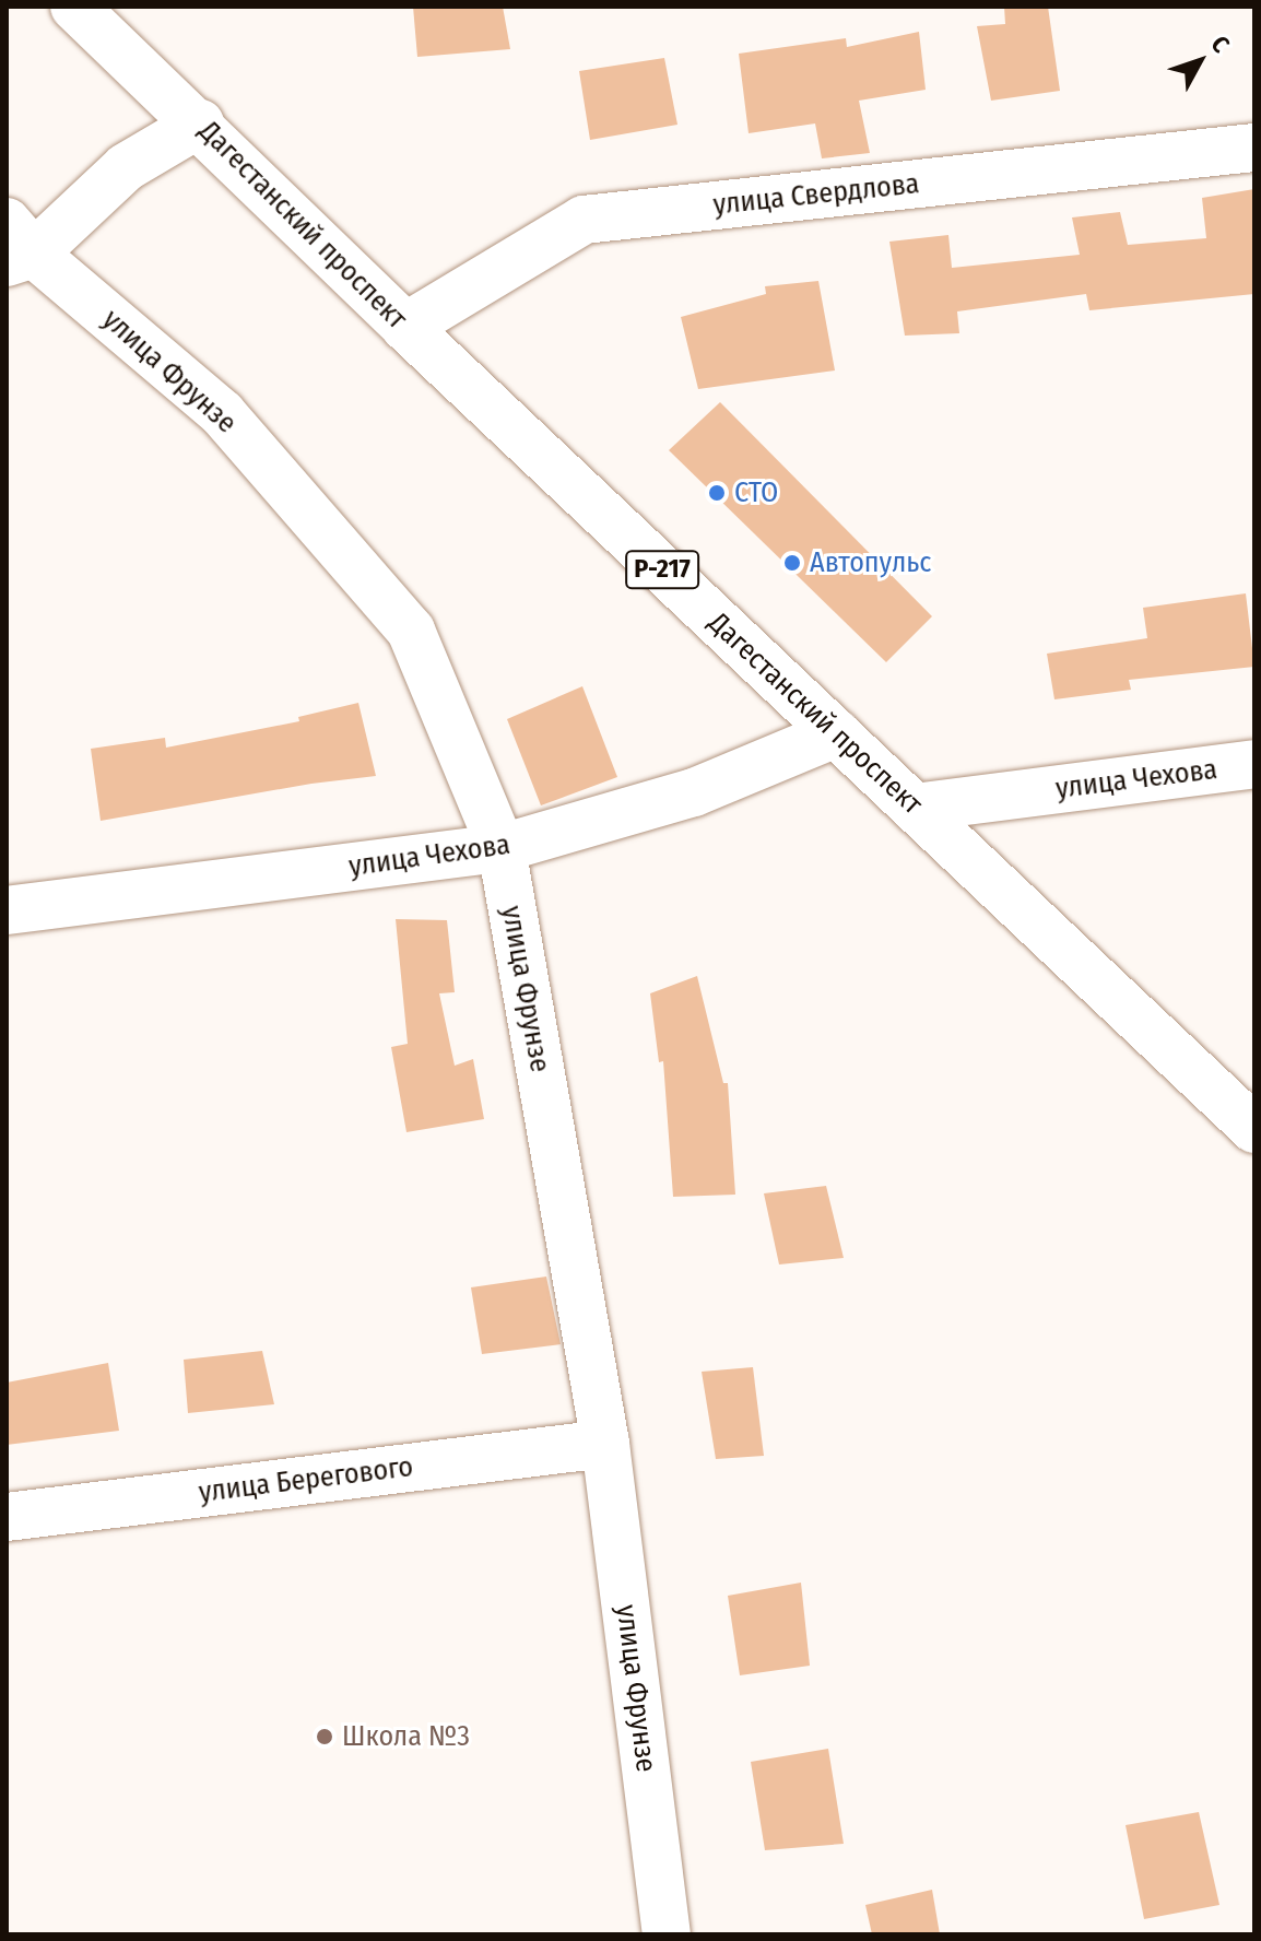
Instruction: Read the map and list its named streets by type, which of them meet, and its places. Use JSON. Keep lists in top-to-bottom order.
{
  "streets": {
    "main road": [
      "улица Свердлова",
      "Дагестанский проспект",
      "улица Фрунзе",
      "Р-217",
      "улица Чехова",
      "улица Берегового"
    ]
  },
  "crossings": [
    ["улица Свердлова", "Дагестанский проспект"],
    ["Дагестанский проспект", "улица Чехова"],
    ["улица Фрунзе", "улица Чехова"],
    ["улица Фрунзе", "улица Берегового"]
  ],
  "places": ["СТО", "Автопульс", "Школа №3"],
  "north": "top right"
}
